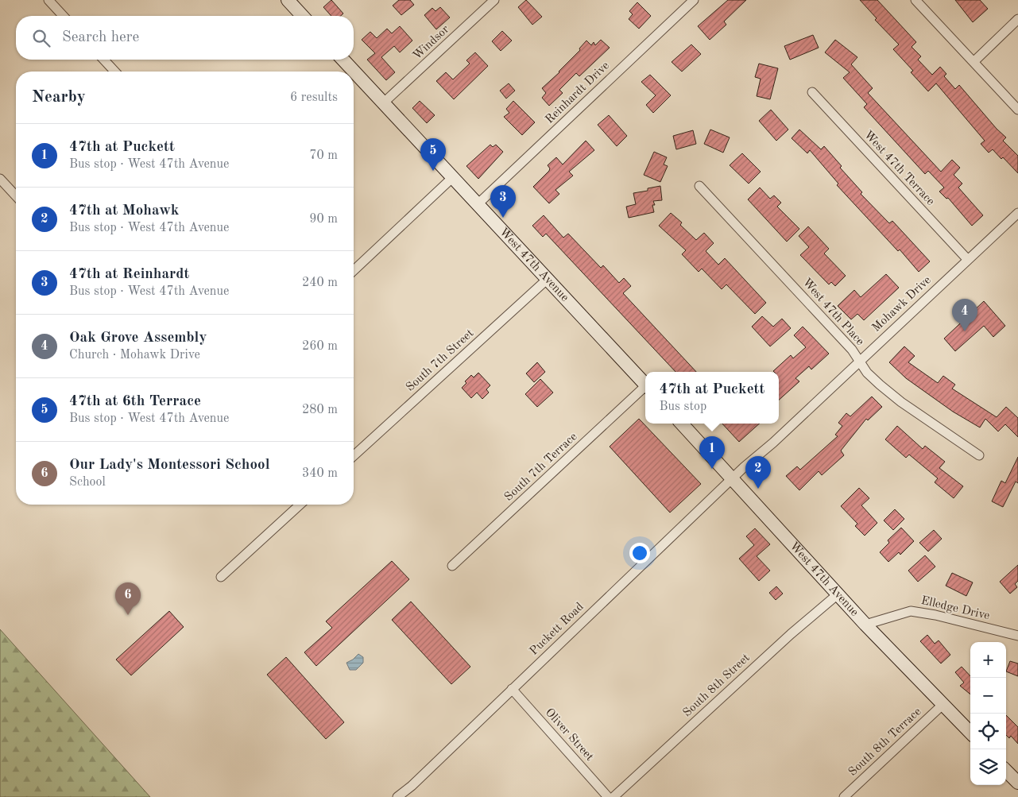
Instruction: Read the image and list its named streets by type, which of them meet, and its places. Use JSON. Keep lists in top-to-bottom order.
{
  "streets": {
    "street": [
      "Windsor",
      "Reinhardt Drive",
      "West 47th Terrace",
      "West 47th Avenue",
      "Mohawk Drive",
      "West 47th Place",
      "South 7th Street",
      "South 7th Terrace",
      "Elledge Drive",
      "Puckett Road",
      "South 8th Street",
      "Oliver Street",
      "South 8th Terrace"
    ]
  },
  "crossings": [
    ["Windsor", "West 47th Avenue"],
    ["Reinhardt Drive", "West 47th Avenue"],
    ["West 47th Terrace", "Mohawk Drive"],
    ["West 47th Avenue", "Mohawk Drive"],
    ["West 47th Avenue", "South 7th Street"],
    ["West 47th Avenue", "Elledge Drive"],
    ["West 47th Avenue", "Puckett Road"],
    ["West 47th Avenue", "South 8th Street"],
    ["West 47th Avenue", "South 8th Terrace"],
    ["Mohawk Drive", "West 47th Place"],
    ["Mohawk Drive", "Puckett Road"],
    ["Puckett Road", "Oliver Street"]
  ],
  "page": {
    "search": "Search here",
    "heading": ["Nearby", "6 results"],
    "list": [
      {
        "mark": "1",
        "name": "47th at Puckett",
        "note": "Bus stop · West 47th Avenue",
        "value": "70 m"
      },
      {
        "mark": "2",
        "name": "47th at Mohawk",
        "note": "Bus stop · West 47th Avenue",
        "value": "90 m"
      },
      {
        "mark": "3",
        "name": "47th at Reinhardt",
        "note": "Bus stop · West 47th Avenue",
        "value": "240 m"
      },
      {
        "mark": "4",
        "name": "Oak Grove Assembly",
        "note": "Church · Mohawk Drive",
        "value": "260 m"
      },
      {
        "mark": "5",
        "name": "47th at 6th Terrace",
        "note": "Bus stop · West 47th Avenue",
        "value": "280 m"
      },
      {
        "mark": "6",
        "name": "Our Lady's Montessori School",
        "note": "School",
        "value": "340 m"
      }
    ],
    "pins": [
      "5",
      "3",
      "4",
      "1",
      "2",
      "6"
    ],
    "popup": ["47th at Puckett", "Bus stop"],
    "map_buttons": ["+", "−"]
  }
}
